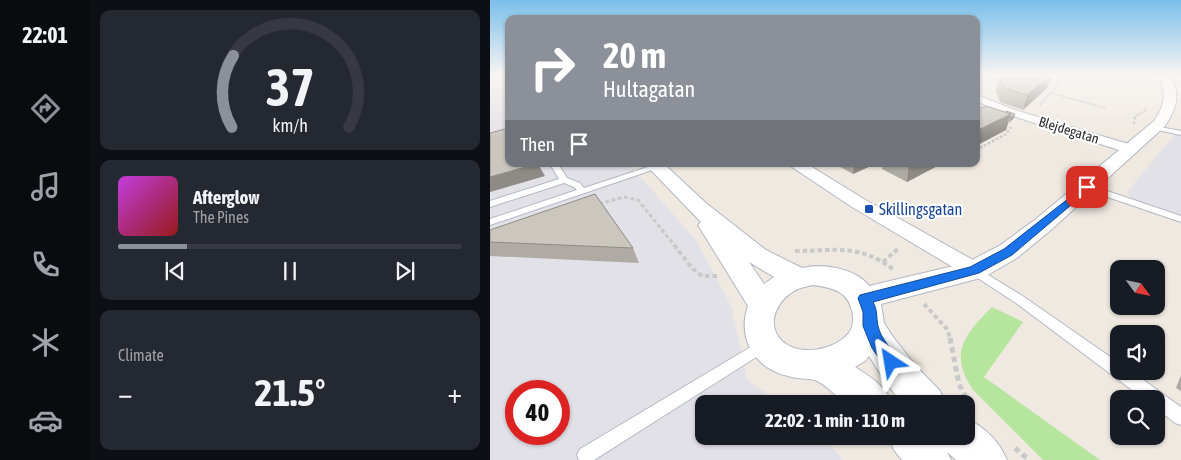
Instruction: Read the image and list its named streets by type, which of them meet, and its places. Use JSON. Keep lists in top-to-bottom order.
{
  "streets": {
    "street": ["Blejdegatan"]
  },
  "places": {
    "transit": ["Skillingsgatan"]
  },
  "north": "bottom right",
  "page": {
    "tabs": "22:01",
    "turn": ["20 m", "Hultagatan"],
    "then": "Then",
    "song": ["Afterglow", "The Pines"],
    "tile": "Climate",
    "heat": ["−", "21.5°", "+"],
    "limit": "40",
    "trip": "22:02 · 1 min · 110 m",
    "gauge": ["37", "km/h"]
  }
}
